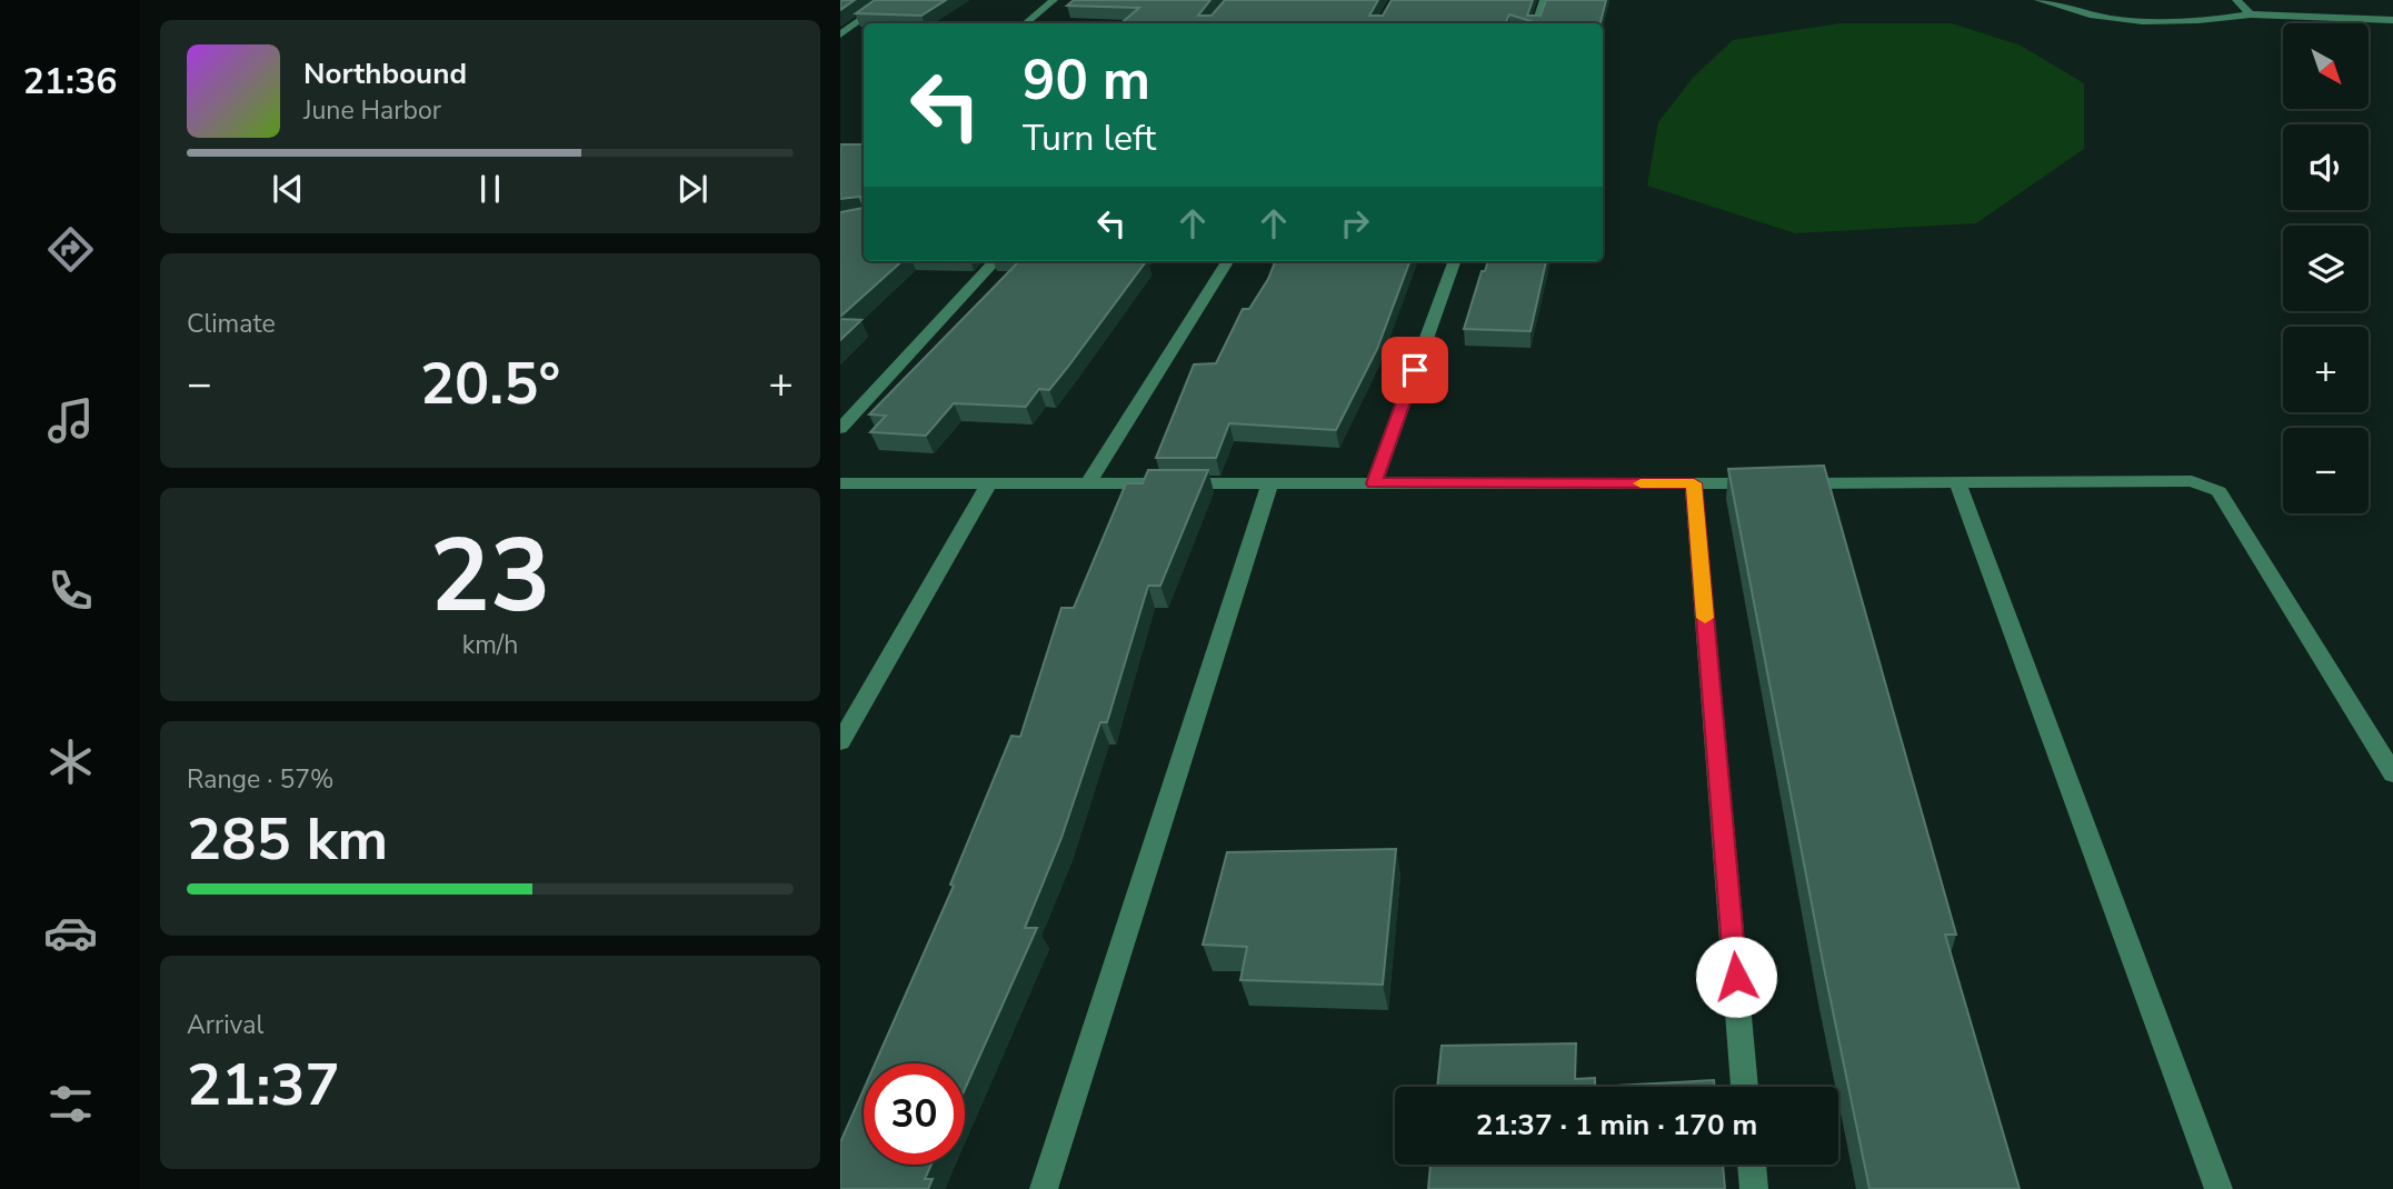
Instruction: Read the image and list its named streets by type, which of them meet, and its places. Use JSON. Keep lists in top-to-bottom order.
{
  "north": "bottom right",
  "page": {
    "tabs": "21:36",
    "map_buttons": ["+", "−"],
    "turn": ["90 m", "Turn left"],
    "song": ["Northbound", "June Harbor"],
    "tile": [
      "Climate",
      ["23", "km/h"],
      ["Range · 57%", "285 km"],
      ["Arrival", "21:37"]
    ],
    "heat": ["−", "20.5°", "+"],
    "limit": "30",
    "trip": "21:37 · 1 min · 170 m"
  }
}
